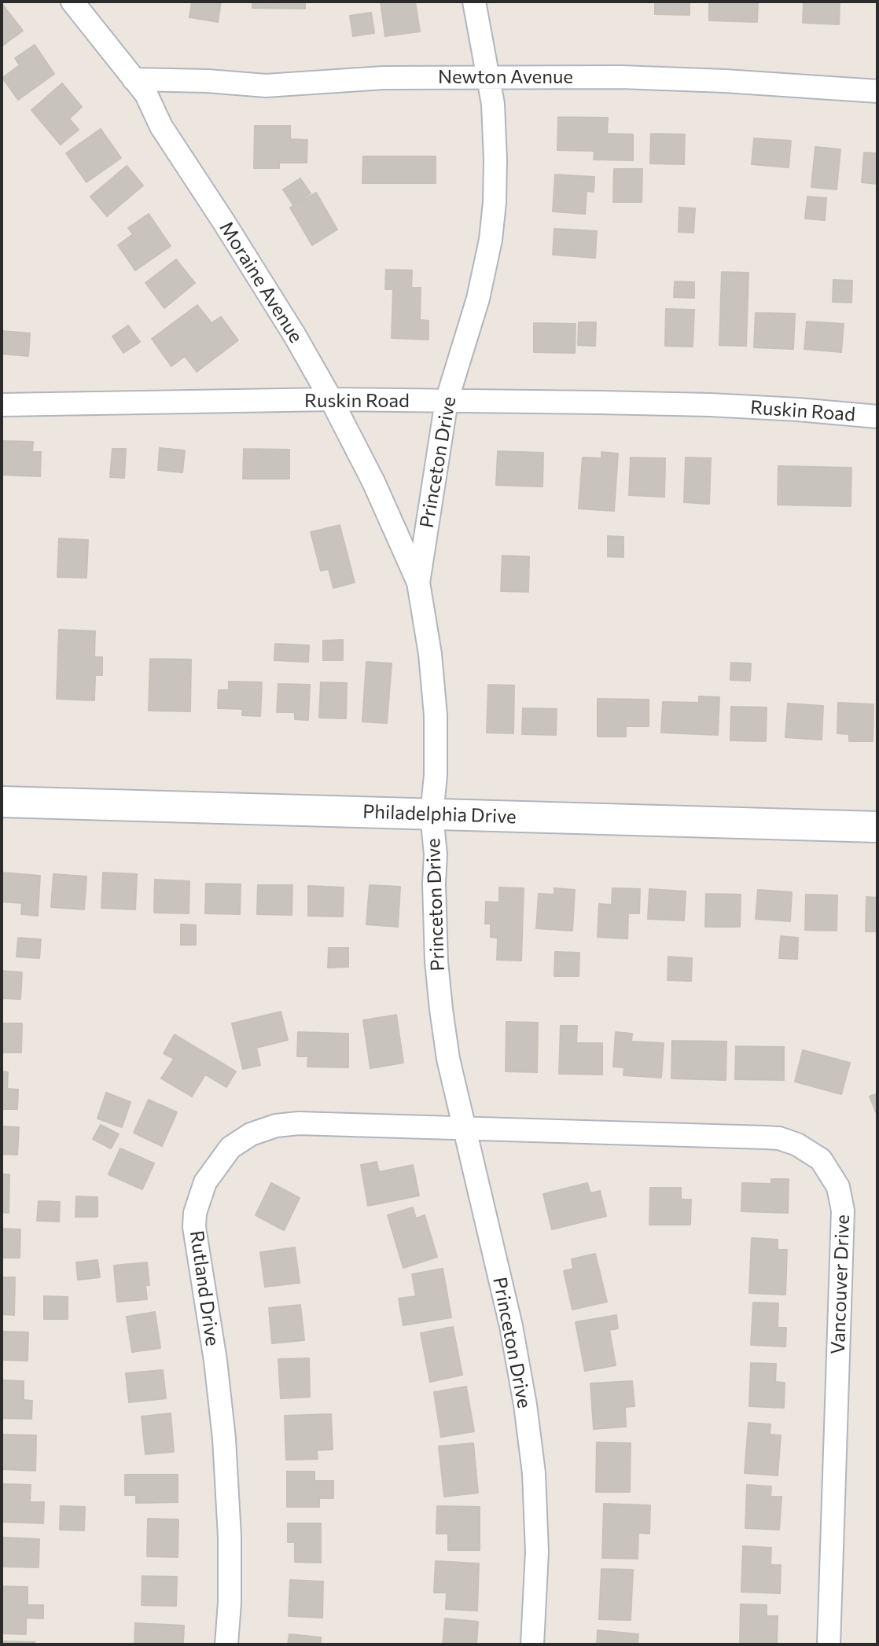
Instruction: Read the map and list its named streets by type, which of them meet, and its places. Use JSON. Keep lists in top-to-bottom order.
{
  "streets": {
    "main road": ["Philadelphia Drive"],
    "street": [
      "Newton Avenue",
      "Moraine Avenue",
      "Ruskin Road",
      "Princeton Drive",
      "Vancouver Drive",
      "Rutland Drive"
    ]
  },
  "crossings": [
    ["Newton Avenue", "Moraine Avenue"],
    ["Newton Avenue", "Princeton Drive"],
    ["Moraine Avenue", "Ruskin Road"],
    ["Moraine Avenue", "Princeton Drive"],
    ["Ruskin Road", "Princeton Drive"],
    ["Princeton Drive", "Philadelphia Drive"],
    ["Princeton Drive", "Vancouver Drive"],
    ["Princeton Drive", "Rutland Drive"],
    ["Vancouver Drive", "Rutland Drive"]
  ]
}
